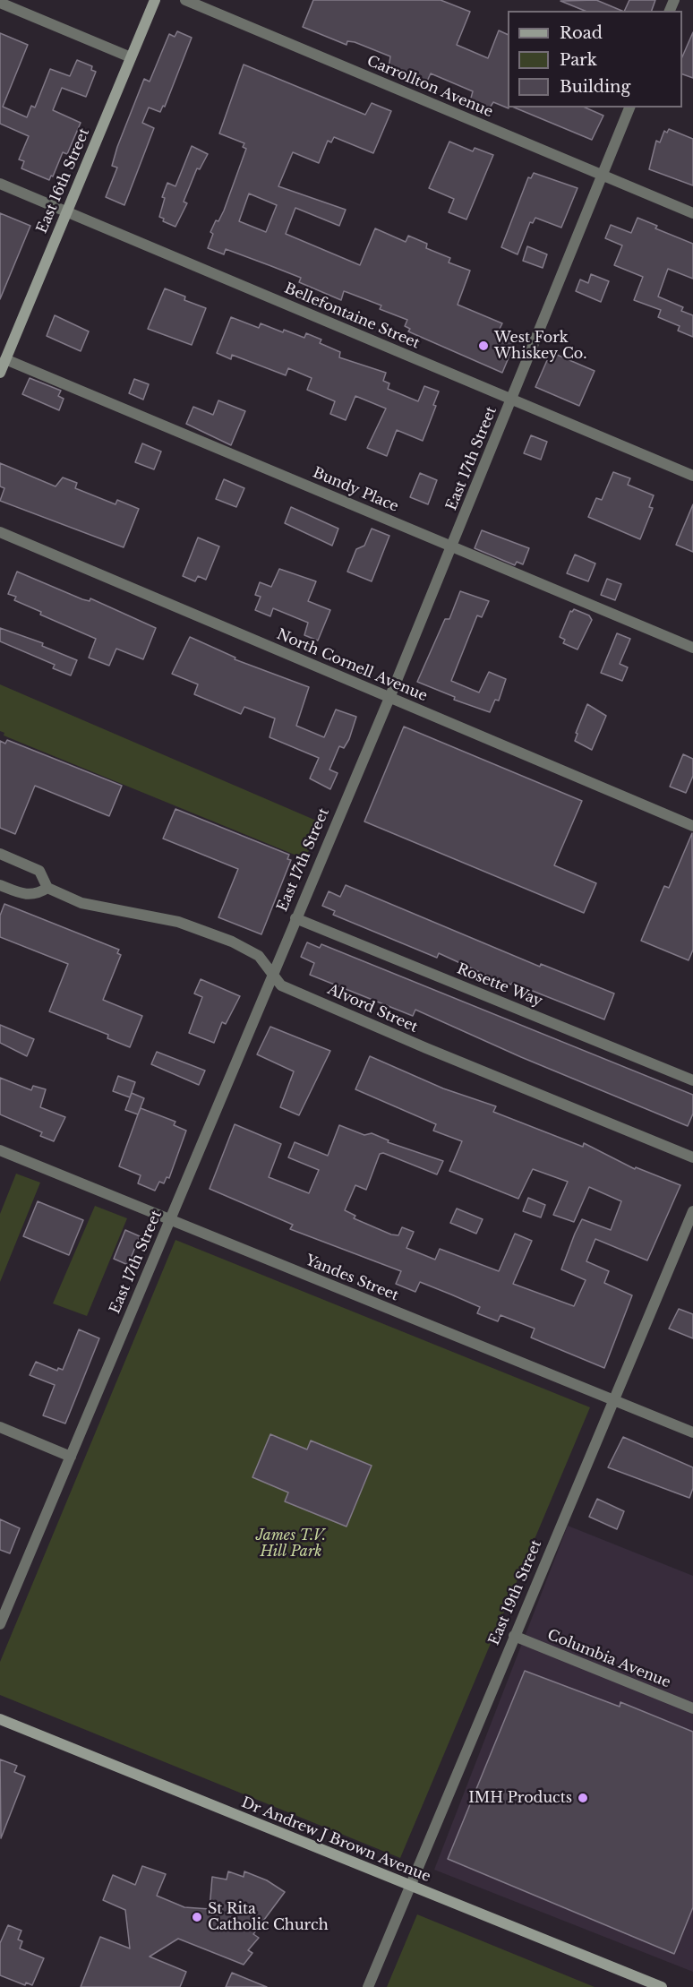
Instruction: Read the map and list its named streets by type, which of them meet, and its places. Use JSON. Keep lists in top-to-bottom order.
{
  "streets": {
    "main road": ["East 16th Street", "Dr Andrew J Brown Avenue"],
    "street": [
      "Carrollton Avenue",
      "Bellefontaine Street",
      "East 17th Street",
      "Bundy Place",
      "North Cornell Avenue",
      "Rosette Way",
      "Alvord Street",
      "Yandes Street",
      "East 19th Street",
      "Columbia Avenue"
    ]
  },
  "crossings": [
    ["Carrollton Avenue", "East 17th Street"],
    ["East 16th Street", "Bellefontaine Street"],
    ["East 16th Street", "Bundy Place"],
    ["Bellefontaine Street", "East 17th Street"],
    ["East 17th Street", "Bundy Place"],
    ["East 17th Street", "North Cornell Avenue"],
    ["East 17th Street", "Rosette Way"],
    ["East 17th Street", "Alvord Street"],
    ["East 17th Street", "Yandes Street"],
    ["Yandes Street", "East 19th Street"],
    ["East 19th Street", "Columbia Avenue"],
    ["East 19th Street", "Dr Andrew J Brown Avenue"]
  ],
  "parks": ["James T.V. Hill Park"],
  "places": ["West Fork Whiskey Co.", "IMH Products", "St Rita Catholic Church"],
  "legend": ["Road", "Park", "Building"]
}
